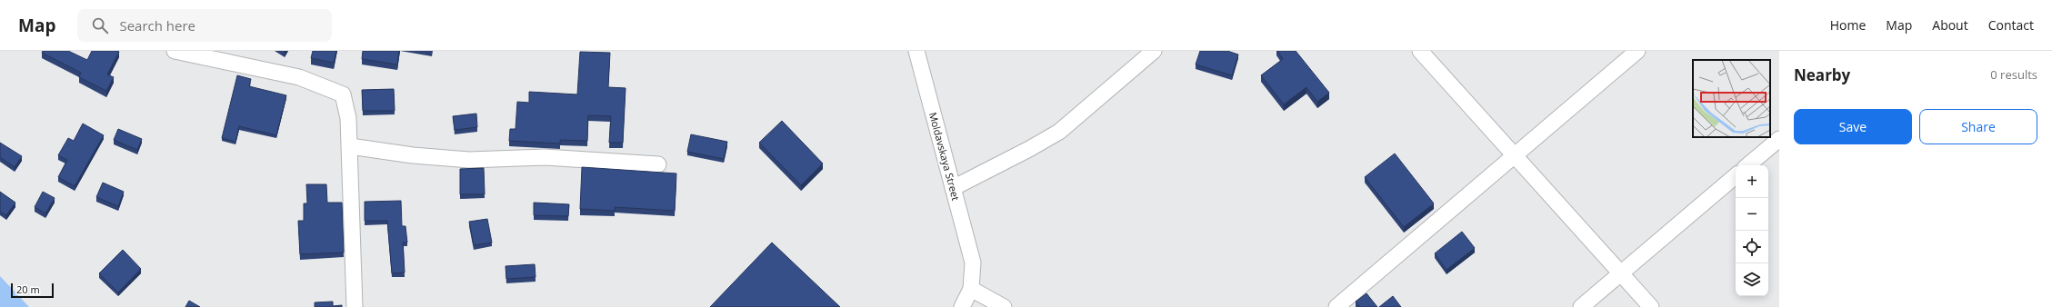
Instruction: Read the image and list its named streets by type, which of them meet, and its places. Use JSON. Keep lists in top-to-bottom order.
{
  "streets": {
    "street": ["Moldavskaya Street"]
  },
  "scale_bar": "20 m",
  "page": {
    "header": "Map",
    "search": "Search here",
    "nav": [
      "Home",
      "Map",
      "About",
      "Contact"
    ],
    "heading": ["Nearby", "0 results"],
    "buttons": ["Save", "Share"],
    "map_buttons": ["+", "−"],
    "scale": "20 m"
  }
}
